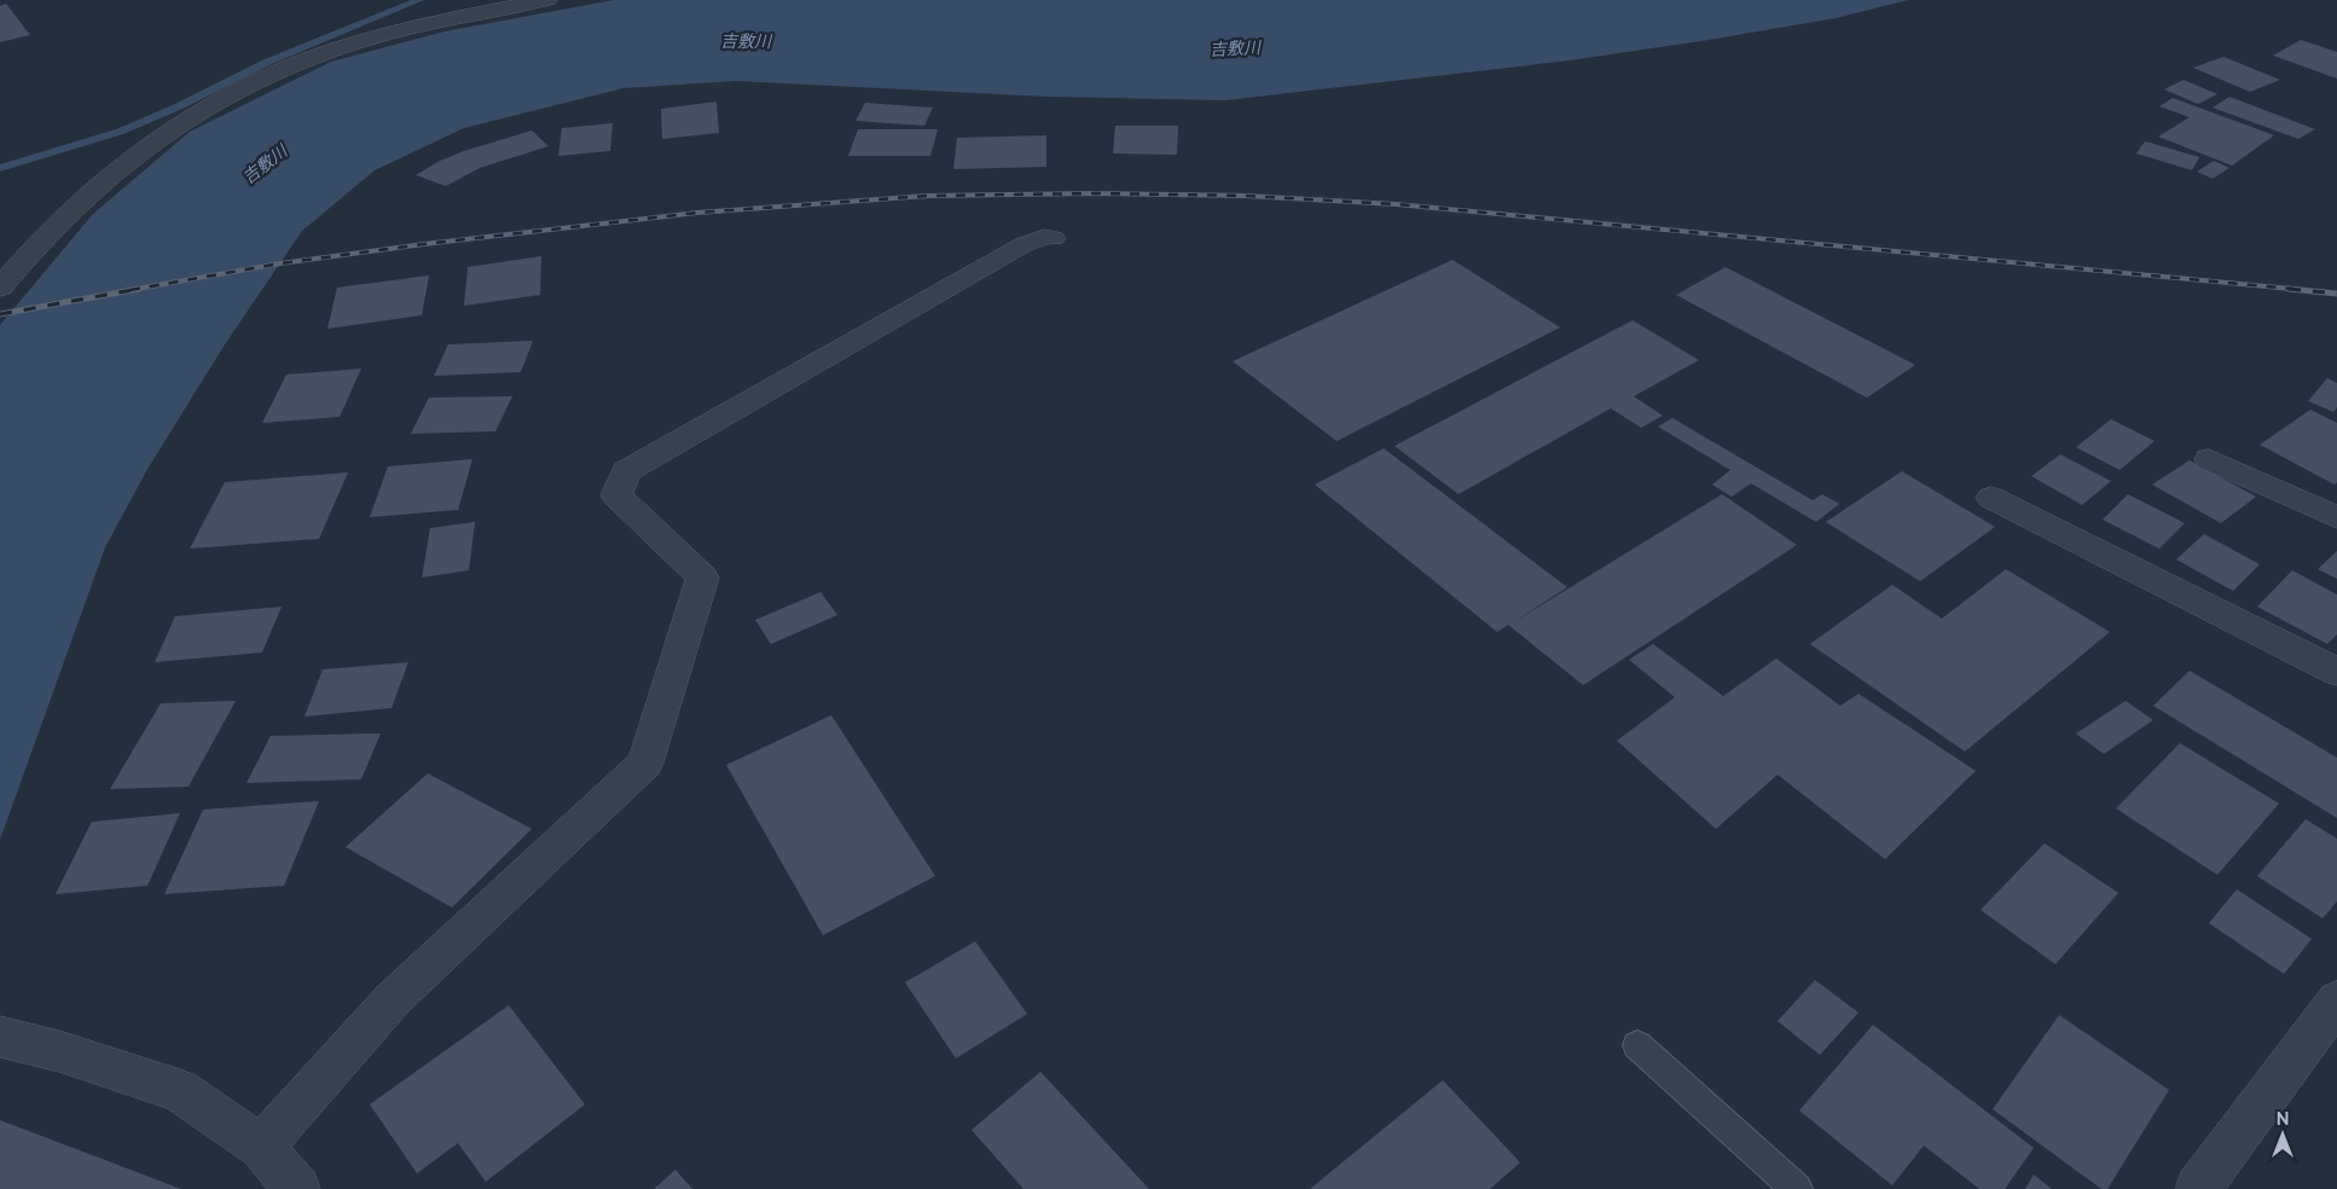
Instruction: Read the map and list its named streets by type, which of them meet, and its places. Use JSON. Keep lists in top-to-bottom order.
{
  "water": ["吉敷川"],
  "north": "top"
}
